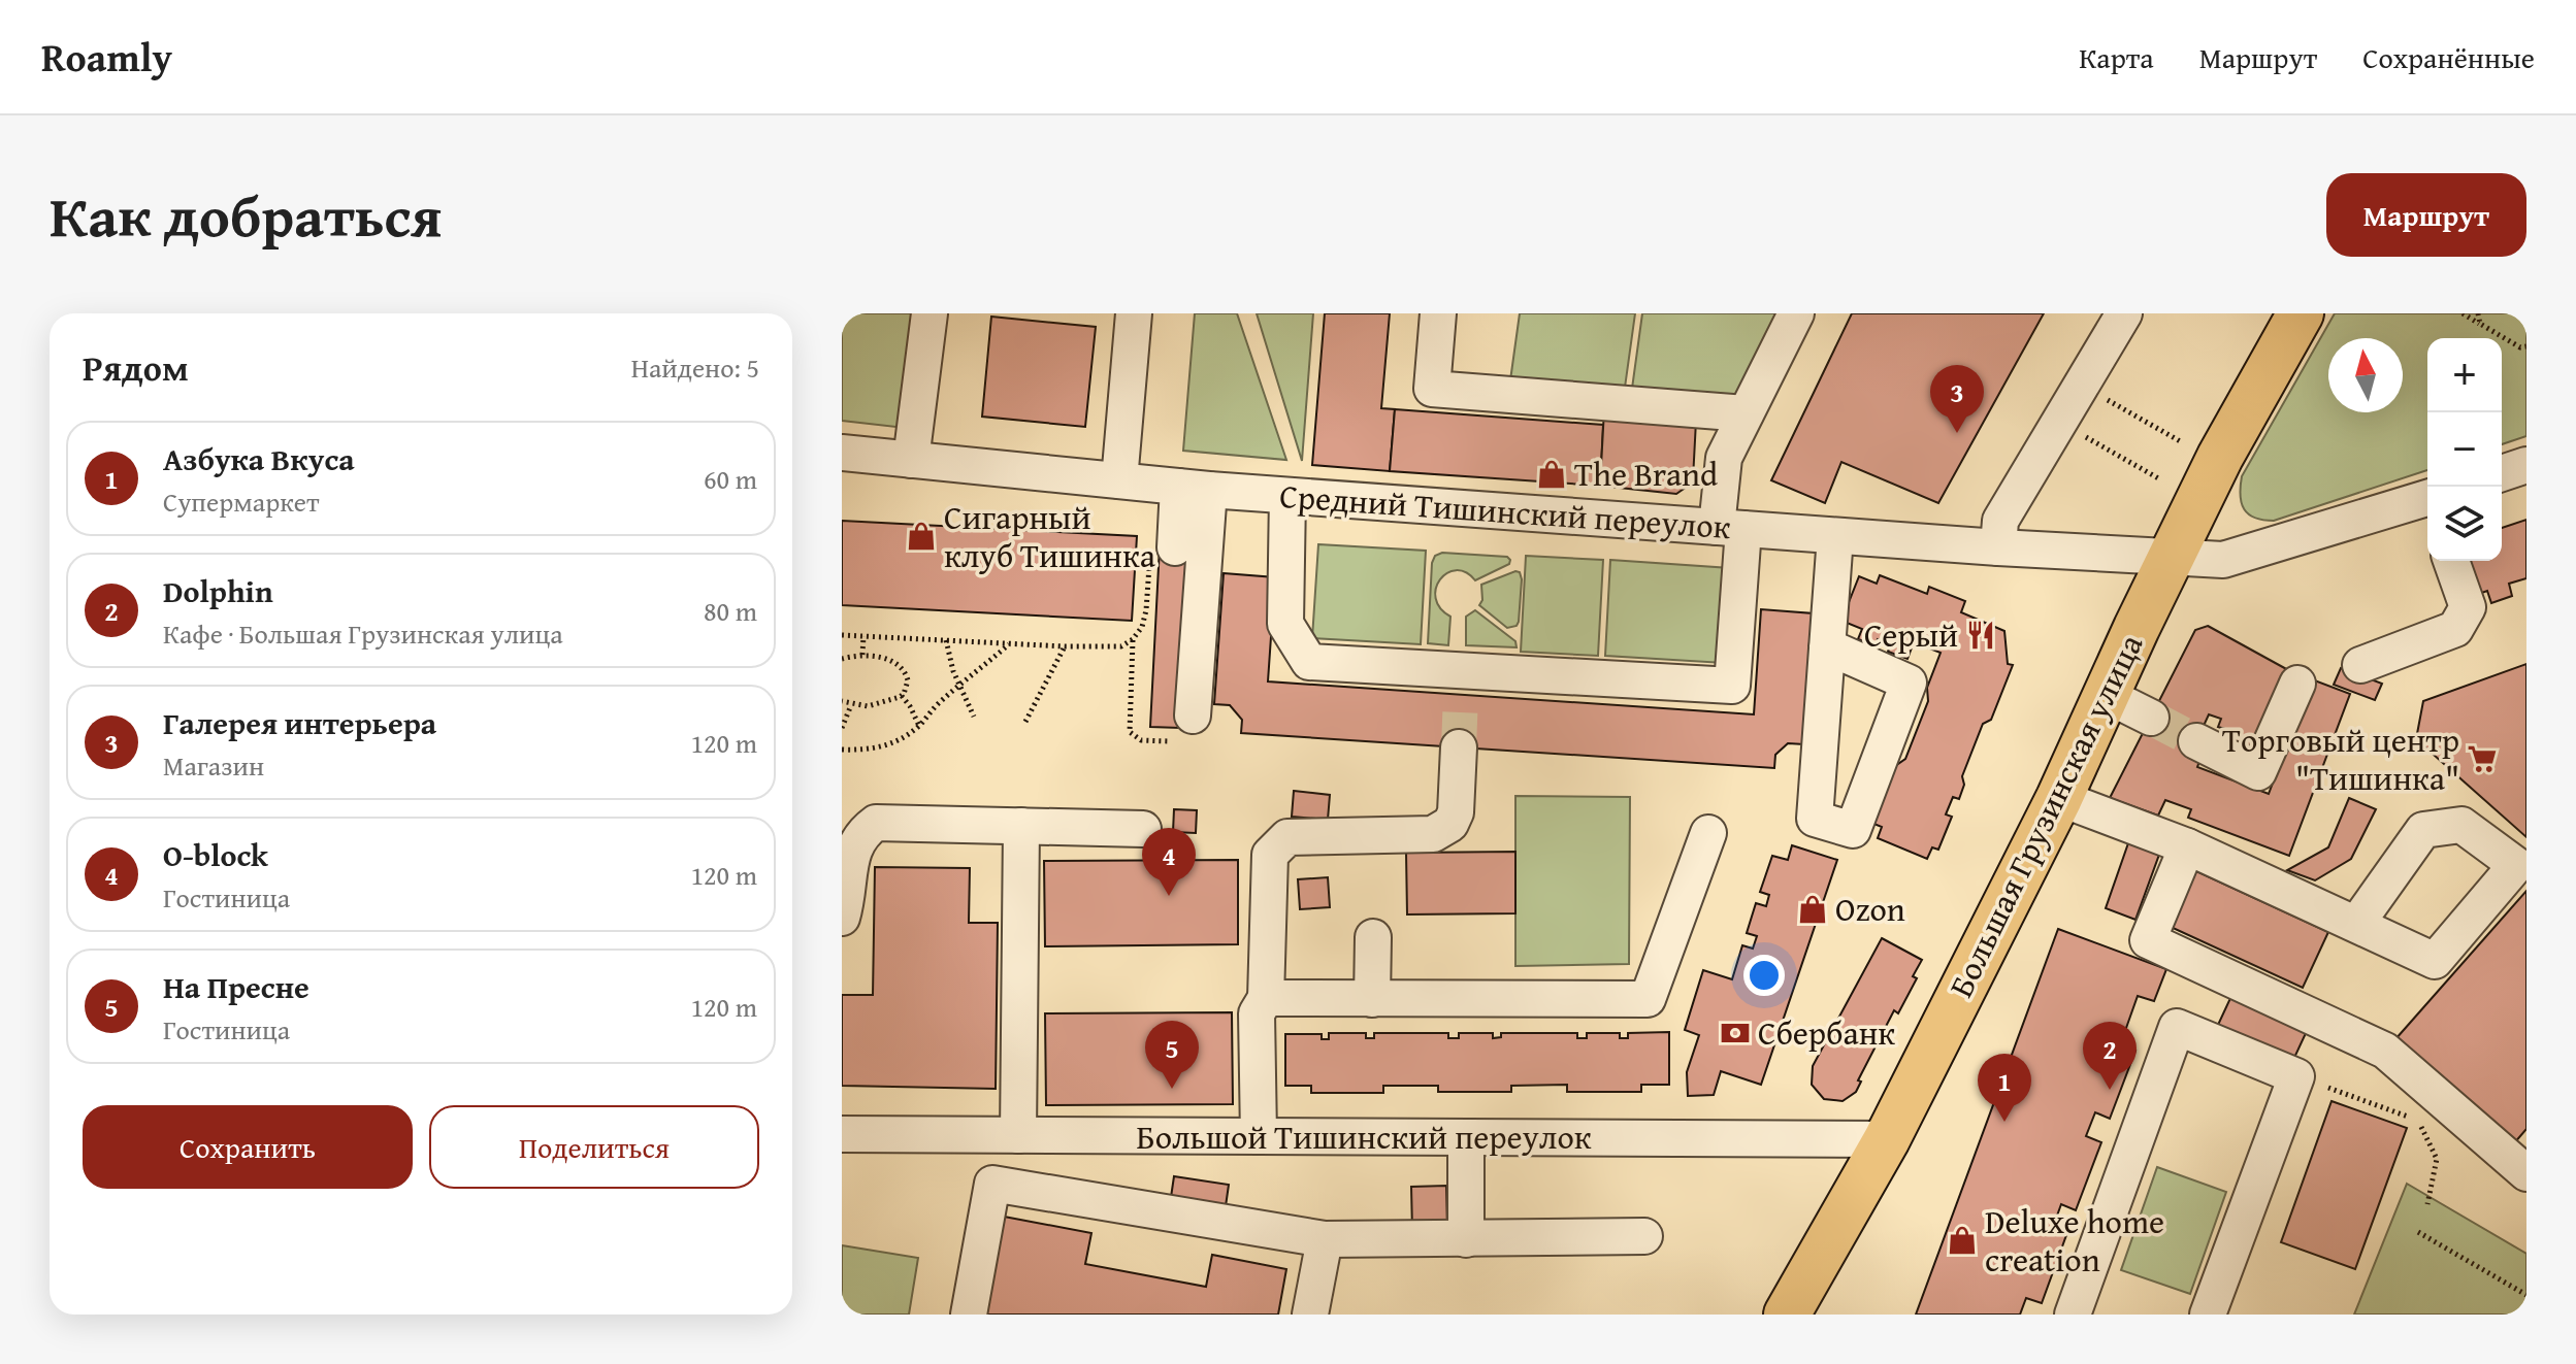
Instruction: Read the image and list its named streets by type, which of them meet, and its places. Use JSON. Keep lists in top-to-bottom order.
{
  "streets": {
    "main road": ["Большая Грузинская улица"],
    "street": ["Средний Тишинский переулок", "Большой Тишинский переулок"]
  },
  "crossings": [
    ["Средний Тишинский переулок", "Большая Грузинская улица"],
    ["Большая Грузинская улица", "Большой Тишинский переулок"]
  ],
  "places": {
    "shop": [
      "The Brand",
      "Сигарный клуб Тишинка",
      "Ozon",
      "Deluxe home creation"
    ],
    "restaurant": ["Серый"],
    "supermarket": ["Торговый центр \"Тишинка\""],
    "bank": ["Сбербанк"]
  },
  "north": "top",
  "page": {
    "header": "Roamly",
    "nav": ["Карта", "Маршрут", "Сохранённые"],
    "title": "Как добраться",
    "buttons": [
      "Маршрут",
      ["Сохранить", "Поделиться"]
    ],
    "heading": ["Рядом", "Найдено: 5"],
    "map_buttons": ["+", "−"],
    "pins": [
      "3",
      "4",
      "5",
      "2",
      "1"
    ],
    "list": [
      {
        "mark": "1",
        "name": "Азбука Вкуса",
        "note": "Супермаркет",
        "value": "60 m"
      },
      {
        "mark": "2",
        "name": "Dolphin",
        "note": "Кафе · Большая Грузинская улица",
        "value": "80 m"
      },
      {
        "mark": "3",
        "name": "Галерея интерьера",
        "note": "Магазин",
        "value": "120 m"
      },
      {
        "mark": "4",
        "name": "O-block",
        "note": "Гостиница",
        "value": "120 m"
      },
      {
        "mark": "5",
        "name": "На Пресне",
        "note": "Гостиница",
        "value": "120 m"
      }
    ]
  }
}
